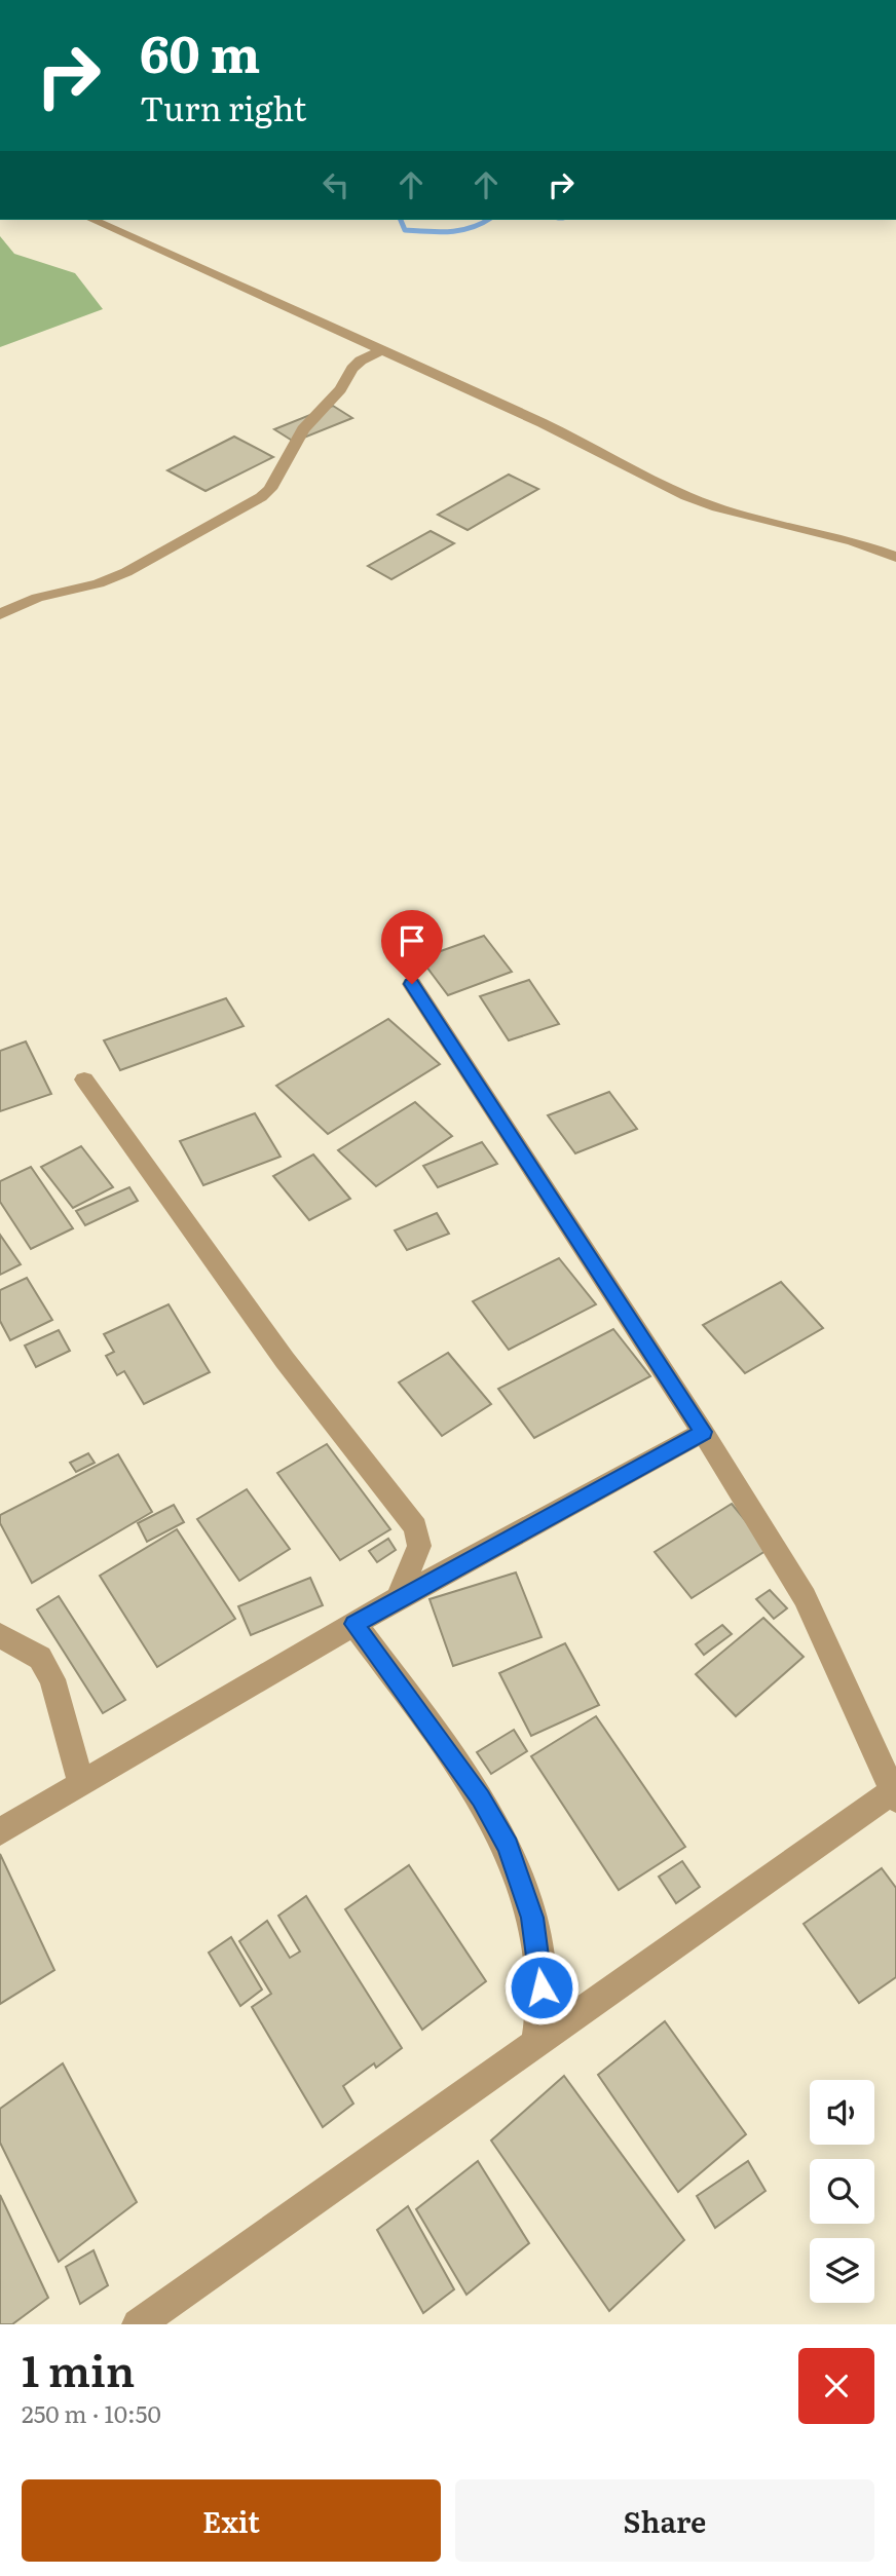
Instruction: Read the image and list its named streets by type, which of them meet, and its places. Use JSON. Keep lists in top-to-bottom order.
{
  "page": {
    "turn": ["60 m", "Turn right"],
    "heading": ["1 min", "250 m · 10:50"],
    "buttons": ["Exit", "Share"]
  }
}
